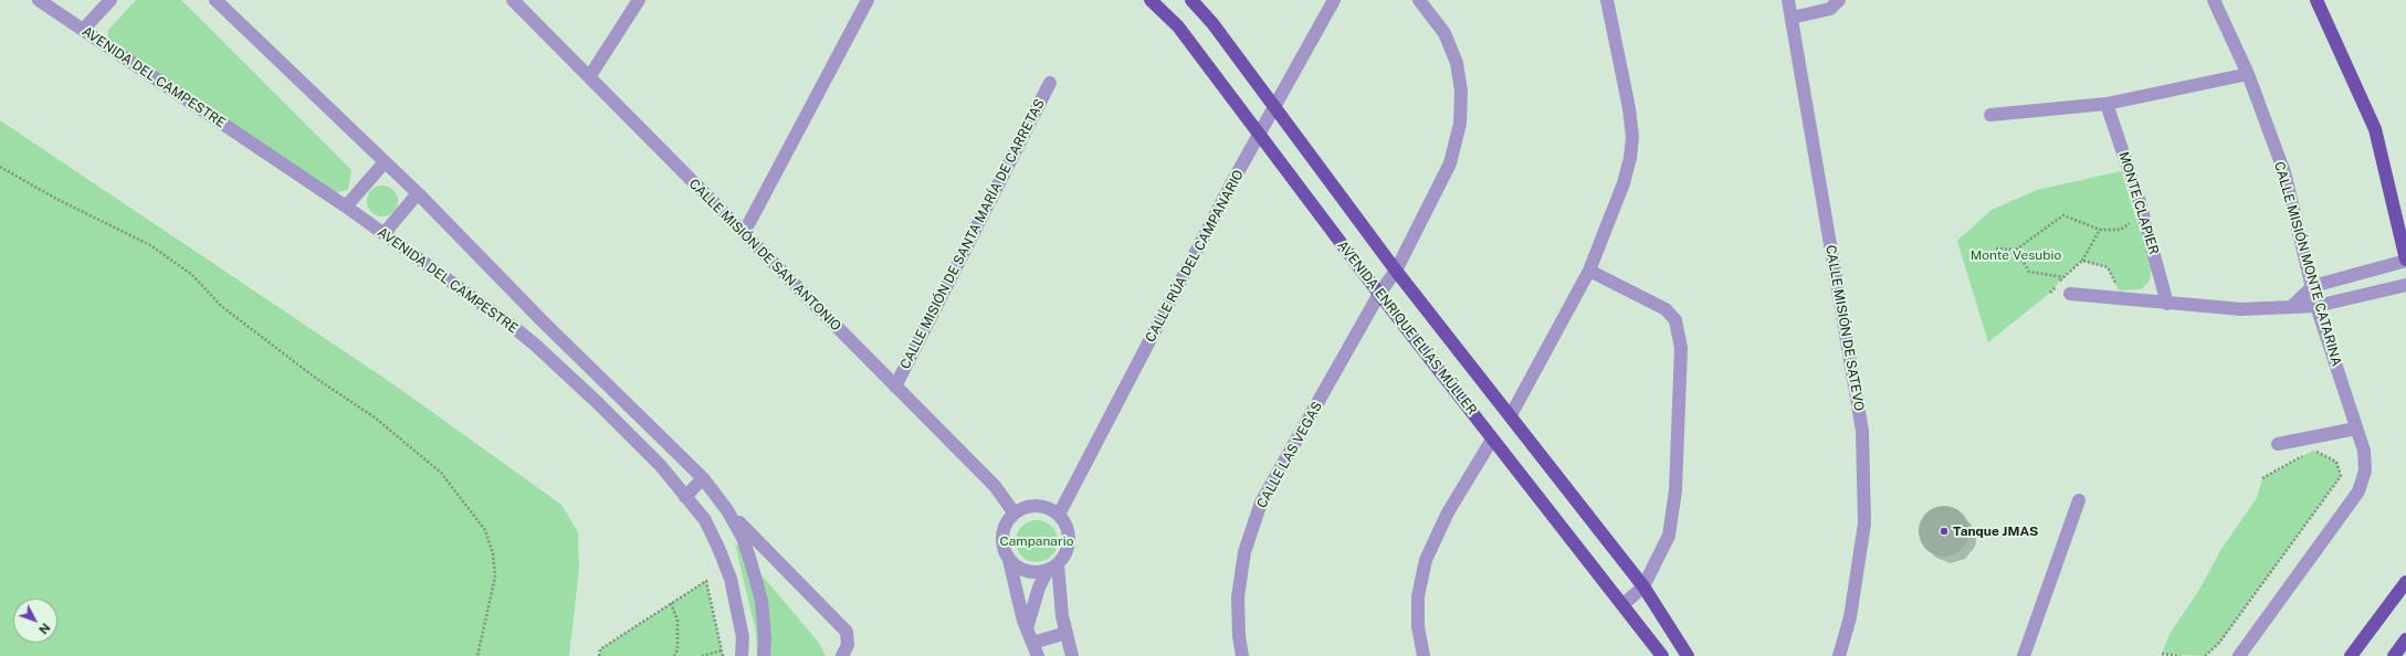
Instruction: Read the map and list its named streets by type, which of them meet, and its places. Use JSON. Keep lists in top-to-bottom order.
{
  "streets": {
    "main road": ["AVENIDA ENRIQUE ELÍAS MÜLLER"],
    "street": [
      "AVENIDA DEL CAMPESTRE",
      "MONTE CLAPIER",
      "CALLE MISIÓN DE SANTA MARÍA DE CARRETAS",
      "CALLE MISIÓN DE SAN ANTONIO",
      "CALLE RÚA DEL CAMPANARIO",
      "CALLE MISIÓN MONTE CATARINA",
      "CALLE MISIÓN DE SATEVO",
      "CALLE LAS VEGAS"
    ]
  },
  "crossings": [
    ["CALLE MISIÓN DE SANTA MARÍA DE CARRETAS", "CALLE MISIÓN DE SAN ANTONIO"],
    ["CALLE MISIÓN DE SAN ANTONIO", "CALLE RÚA DEL CAMPANARIO"],
    ["CALLE RÚA DEL CAMPANARIO", "AVENIDA ENRIQUE ELÍAS MÜLLER"],
    ["AVENIDA ENRIQUE ELÍAS MÜLLER", "CALLE LAS VEGAS"]
  ],
  "parks": ["Monte Vesubio", "Campanario"],
  "places": ["Tanque JMAS"],
  "north": "bottom right"
}
